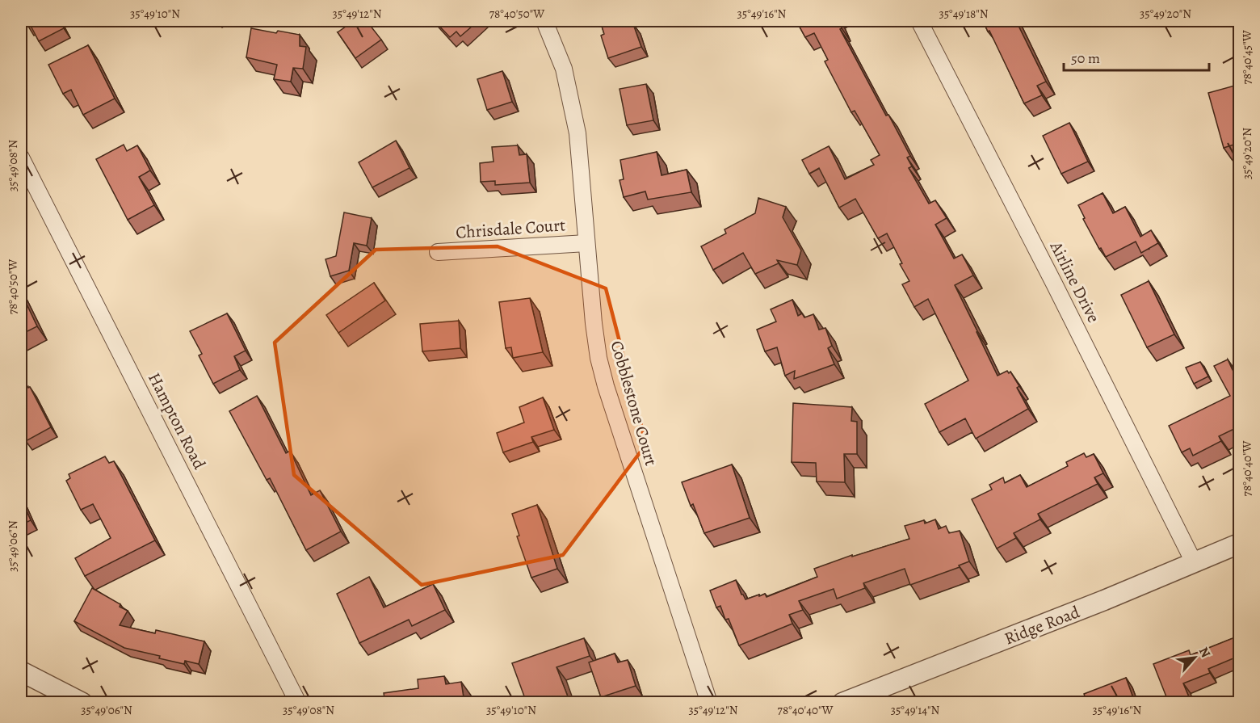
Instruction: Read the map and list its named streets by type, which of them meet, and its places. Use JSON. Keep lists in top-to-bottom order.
{
  "streets": {
    "street": [
      "Chrisdale Court",
      "Airline Drive",
      "Cobblestone Court",
      "Hampton Road",
      "Ridge Road"
    ]
  },
  "crossings": [
    ["Chrisdale Court", "Cobblestone Court"],
    ["Airline Drive", "Ridge Road"]
  ],
  "scale_bar": "50 m",
  "north": "top right",
  "coordinates": [
    "35°49'10\"N",
    "35°49'12\"N",
    "78°40'50\"W",
    "35°49'16\"N",
    "35°49'18\"N",
    "35°49'20\"N",
    "78°40'45\"W",
    "35°49'08\"N",
    "78°40'40\"W",
    "35°49'06\"N",
    "35°49'14\"N"
  ]
}
